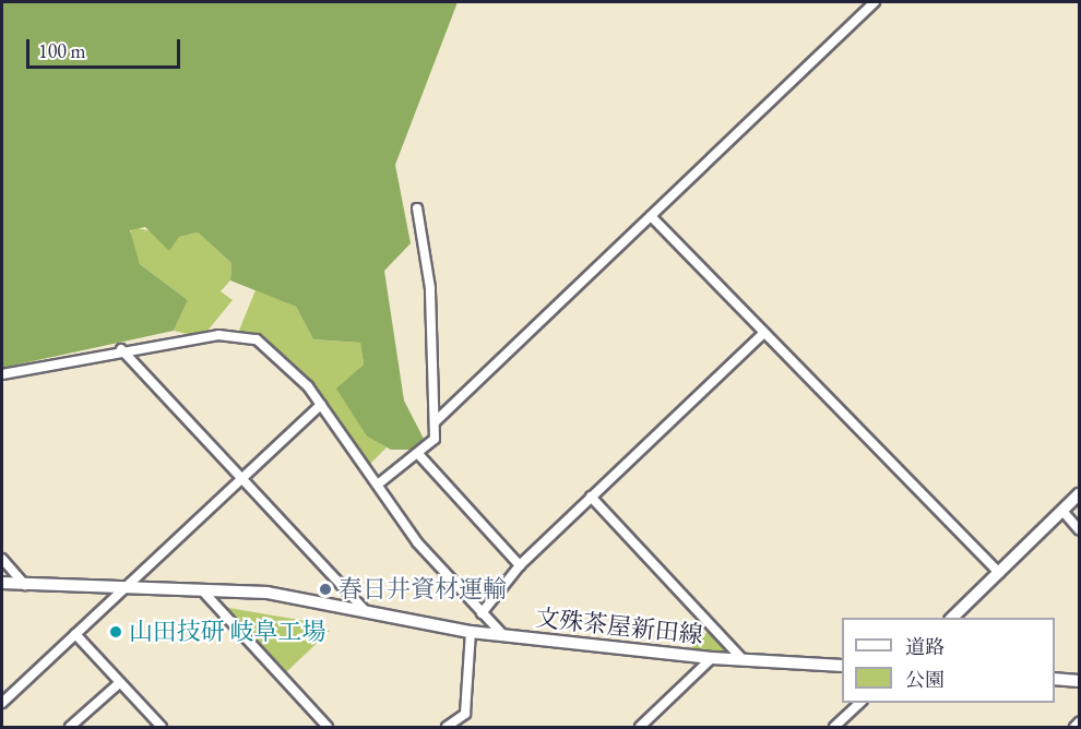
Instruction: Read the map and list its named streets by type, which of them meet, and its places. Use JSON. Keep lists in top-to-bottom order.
{
  "streets": {
    "main road": ["文殊茶屋新田線"]
  },
  "places": ["春日井資材運輸", "山田技研 岐阜工場"],
  "legend": ["道路", "公園"],
  "scale_bar": "100 m"
}
